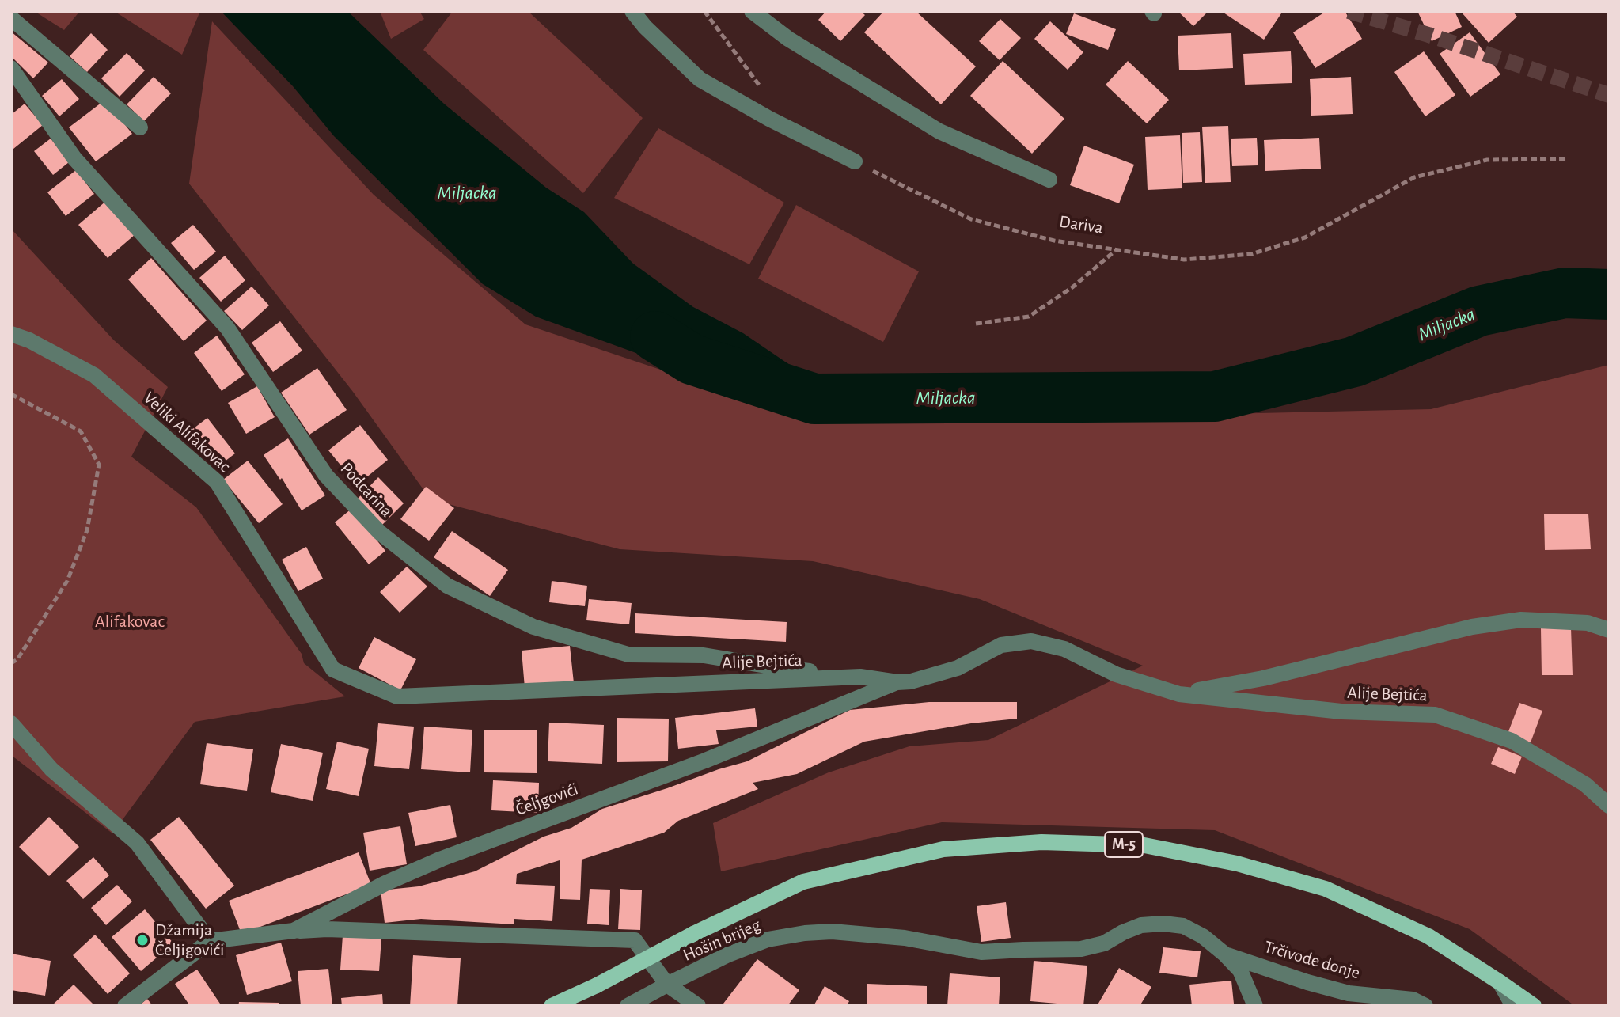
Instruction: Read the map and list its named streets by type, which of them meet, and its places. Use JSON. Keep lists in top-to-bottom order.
{
  "streets": {
    "main road": ["M-5"],
    "street": [
      "Veliki Alifakovac",
      "Podcarina",
      "Alije Bejtića",
      "Čeljgovići",
      "Hošin brijeg",
      "Trčivode donje"
    ],
    "path": ["Dariva"]
  },
  "crossings": [
    ["Veliki Alifakovac", "Alije Bejtića"],
    ["Podcarina", "Alije Bejtića"],
    ["Alije Bejtića", "Čeljgovići"],
    ["Hošin brijeg", "Trčivode donje"]
  ],
  "water": ["Miljacka"],
  "parks": ["Alifakovac"],
  "places": ["Džamija Čeljigovići"]
}
